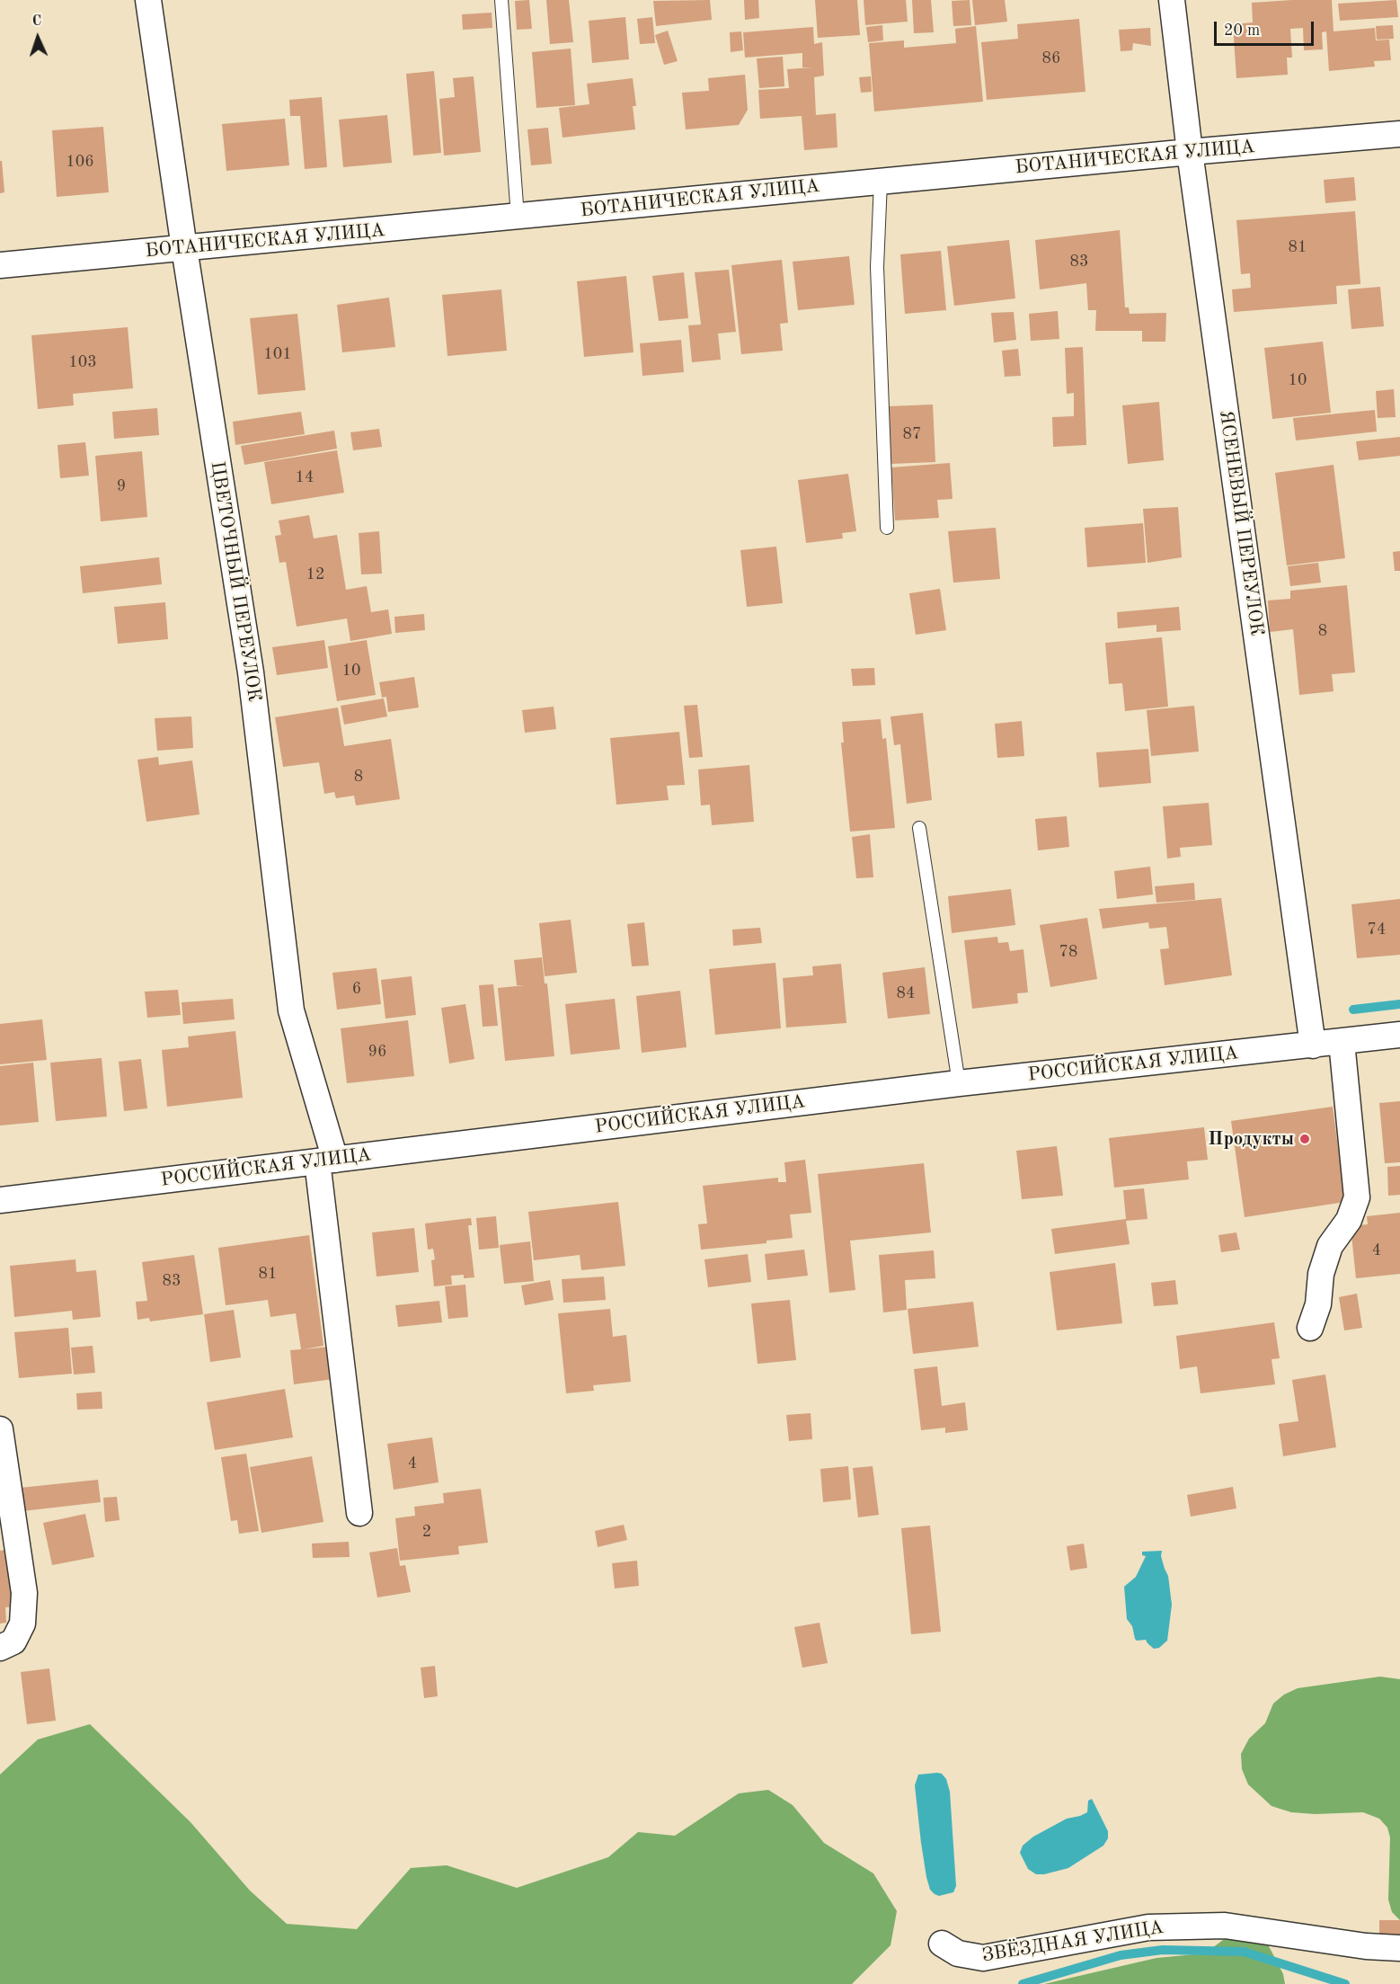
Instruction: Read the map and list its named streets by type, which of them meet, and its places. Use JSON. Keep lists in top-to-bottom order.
{
  "streets": {
    "street": [
      "БОТАНИЧЕСКАЯ УЛИЦА",
      "ЯСЕНЕВЫЙ ПЕРЕУЛОК",
      "ЦВЕТОЧНЫЙ ПЕРЕУЛОК",
      "РОССИЙСКАЯ УЛИЦА",
      "ЗВЁЗДНАЯ УЛИЦА"
    ]
  },
  "crossings": [
    ["БОТАНИЧЕСКАЯ УЛИЦА", "ЯСЕНЕВЫЙ ПЕРЕУЛОК"],
    ["БОТАНИЧЕСКАЯ УЛИЦА", "ЦВЕТОЧНЫЙ ПЕРЕУЛОК"],
    ["ЯСЕНЕВЫЙ ПЕРЕУЛОК", "РОССИЙСКАЯ УЛИЦА"],
    ["ЦВЕТОЧНЫЙ ПЕРЕУЛОК", "РОССИЙСКАЯ УЛИЦА"]
  ],
  "places": ["Продукты"],
  "house_numbers": [
    "86",
    "106",
    "81",
    "83",
    "101",
    "103",
    "10",
    "87",
    "14",
    "9",
    "12",
    "8",
    "10",
    "8",
    "74",
    "78",
    "6",
    "84",
    "96",
    "4",
    "81",
    "83",
    "4",
    "2"
  ],
  "scale_bar": "20 m",
  "north": "top"
}
